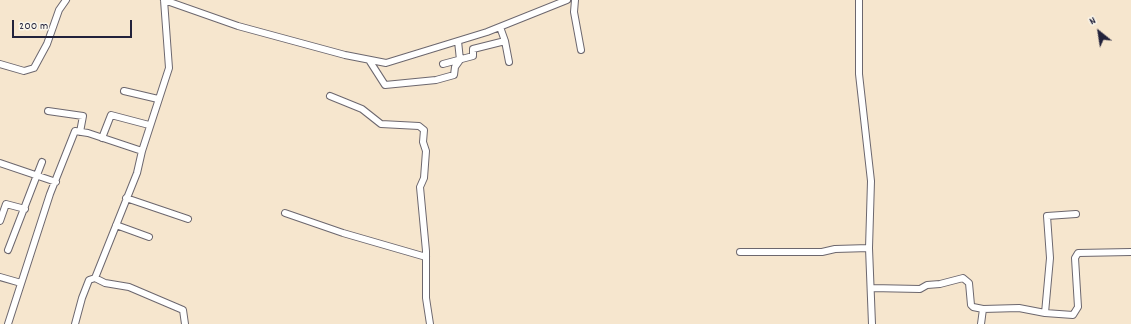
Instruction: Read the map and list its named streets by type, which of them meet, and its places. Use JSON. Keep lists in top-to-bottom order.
{
  "scale_bar": "200 m",
  "north": "top left"
}
